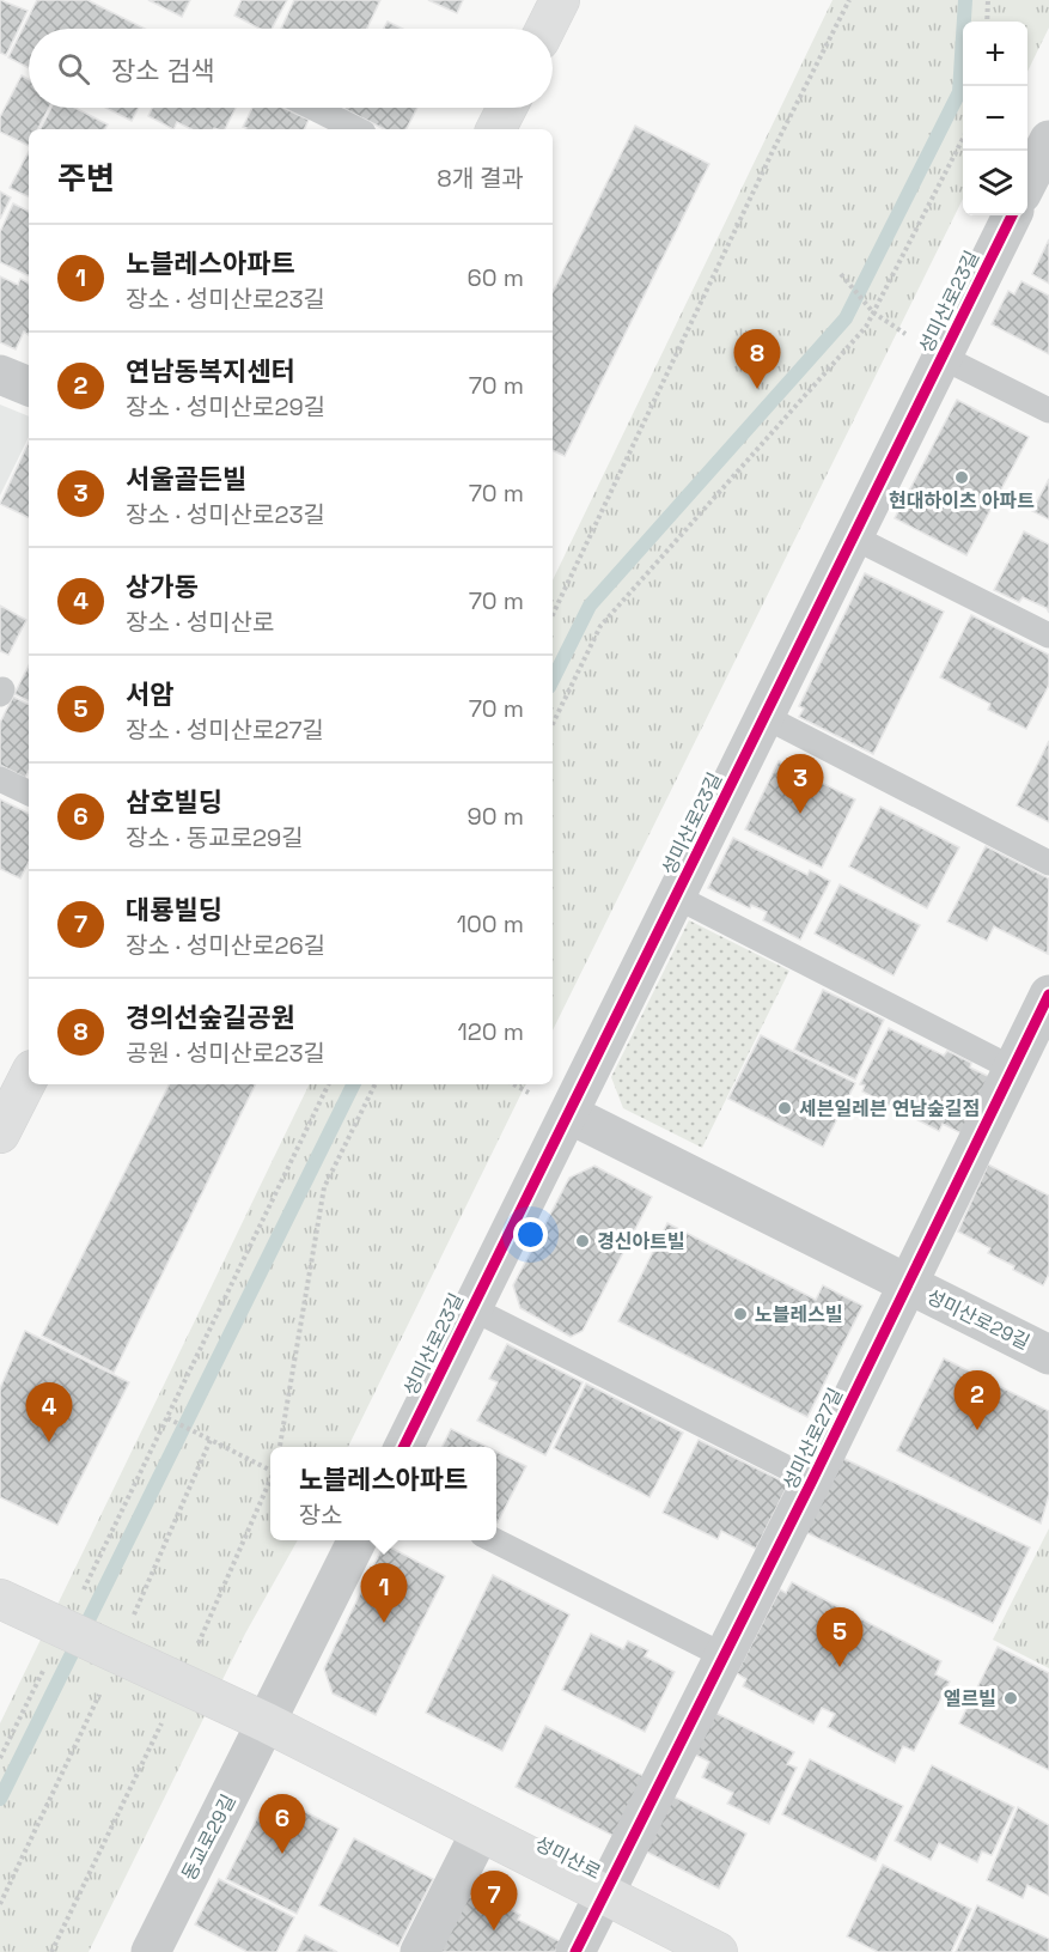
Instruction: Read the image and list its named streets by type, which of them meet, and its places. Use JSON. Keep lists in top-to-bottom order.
{
  "streets": {
    "street": [
      "성미산로23길",
      "성미산로29길",
      "성미산로27길",
      "동교로29길",
      "성미산로"
    ]
  },
  "crossings": [
    ["성미산로23길", "성미산로27길"],
    ["성미산로29길", "성미산로27길"],
    ["성미산로27길", "성미산로"],
    ["동교로29길", "성미산로"]
  ],
  "places": [
    "현대하이츠 아파트",
    "세븐일레븐 연남숲길점",
    "경신아트빌",
    "노블레스빌",
    "엘르빌"
  ],
  "page": {
    "map_buttons": ["+", "−"],
    "search": "장소 검색",
    "heading": ["주변", "8개 결과"],
    "list": [
      {
        "mark": "1",
        "name": "노블레스아파트",
        "note": "장소 · 성미산로23길",
        "value": "60 m"
      },
      {
        "mark": "2",
        "name": "연남동복지센터",
        "note": "장소 · 성미산로29길",
        "value": "70 m"
      },
      {
        "mark": "3",
        "name": "서울골든빌",
        "note": "장소 · 성미산로23길",
        "value": "70 m"
      },
      {
        "mark": "4",
        "name": "상가동",
        "note": "장소 · 성미산로",
        "value": "70 m"
      },
      {
        "mark": "5",
        "name": "서암",
        "note": "장소 · 성미산로27길",
        "value": "70 m"
      },
      {
        "mark": "6",
        "name": "삼호빌딩",
        "note": "장소 · 동교로29길",
        "value": "90 m"
      },
      {
        "mark": "7",
        "name": "대룡빌딩",
        "note": "장소 · 성미산로26길",
        "value": "100 m"
      },
      {
        "mark": "8",
        "name": "경의선숲길공원",
        "note": "공원 · 성미산로23길",
        "value": "120 m"
      }
    ],
    "pins": [
      "8",
      "3",
      "2",
      "4",
      "1",
      "5",
      "6",
      "7"
    ],
    "popup": ["노블레스아파트", "장소"]
  }
}
